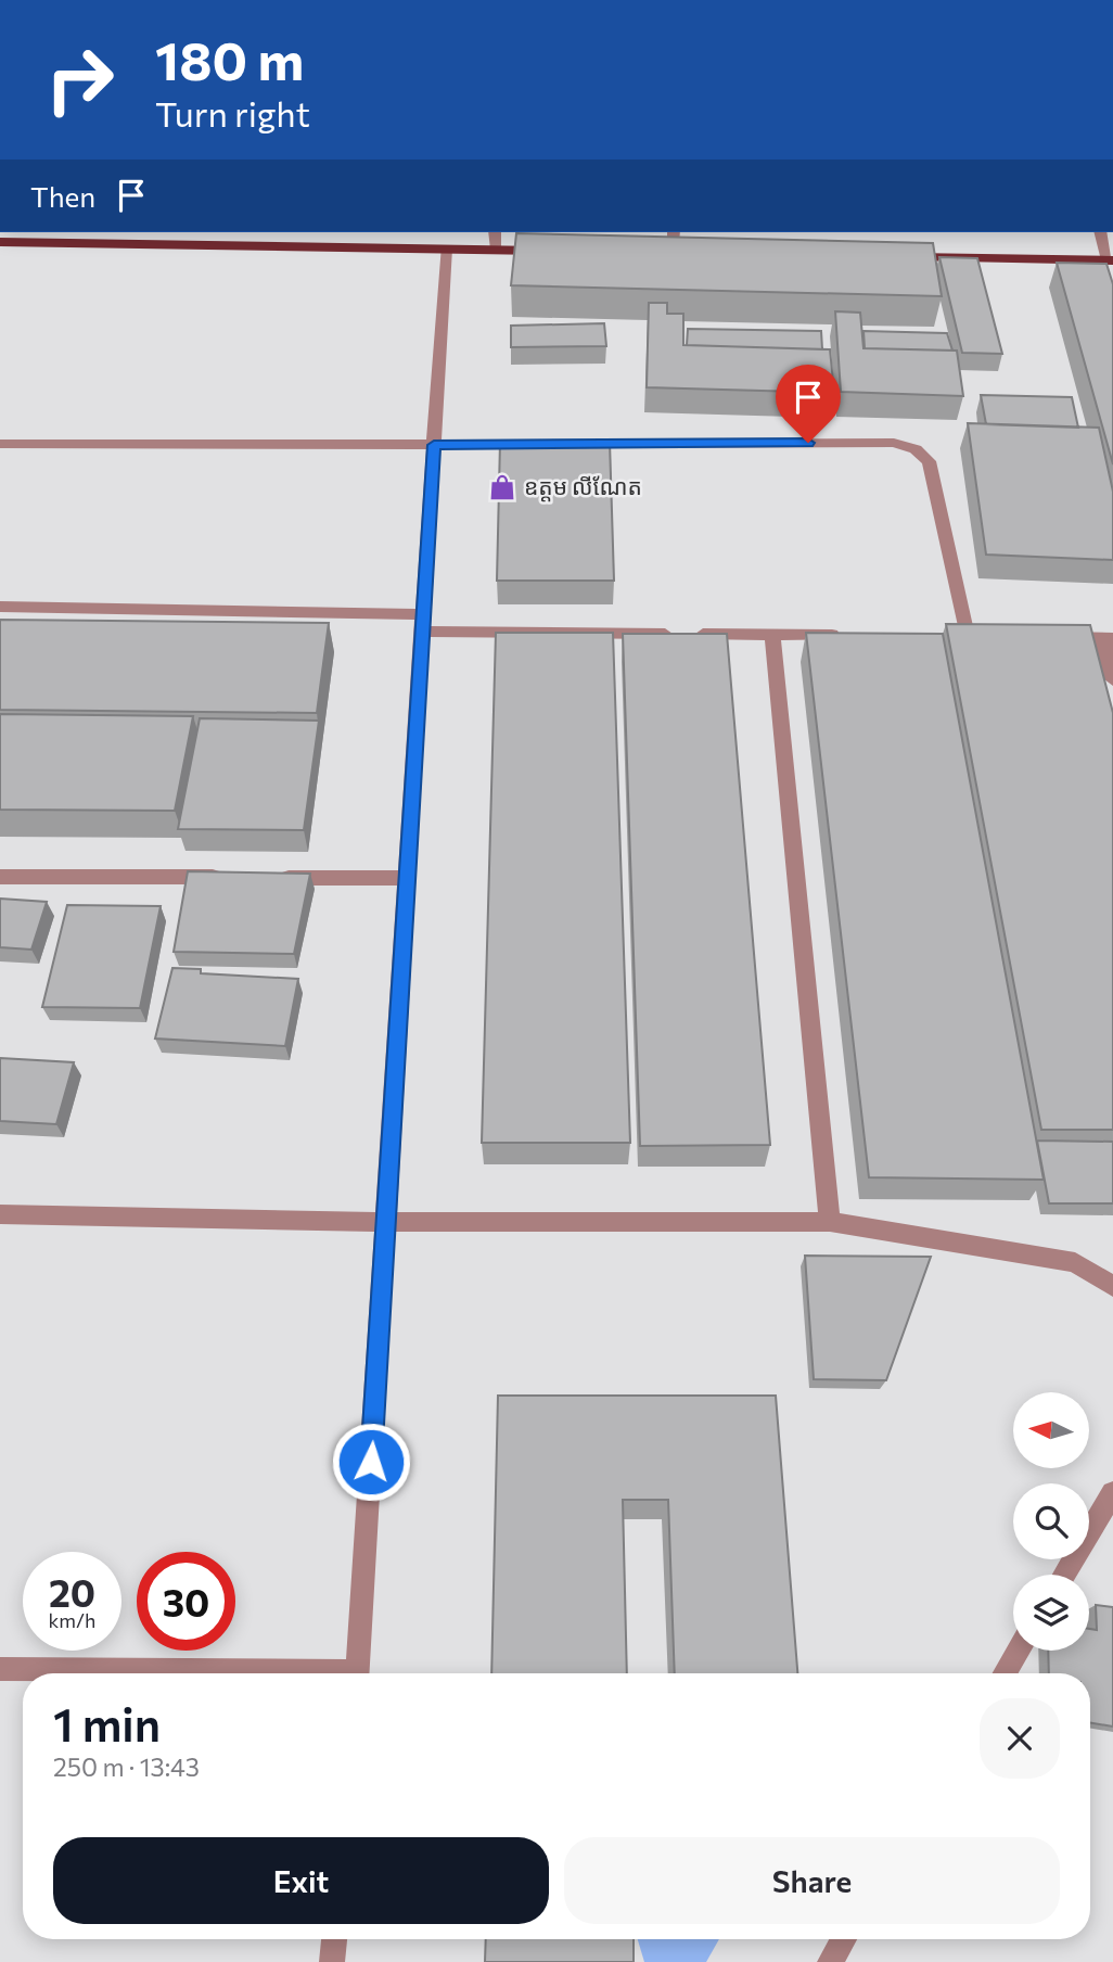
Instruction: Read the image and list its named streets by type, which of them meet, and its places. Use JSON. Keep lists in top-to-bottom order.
{
  "places": {
    "shop": ["ឧត្តម លីណែត"]
  },
  "north": "left",
  "page": {
    "turn": ["180 m", "Turn right"],
    "then": "Then",
    "speed": "20 km/h",
    "limit": "30",
    "heading": ["1 min", "250 m · 13:43"],
    "buttons": ["Exit", "Share"]
  }
}
